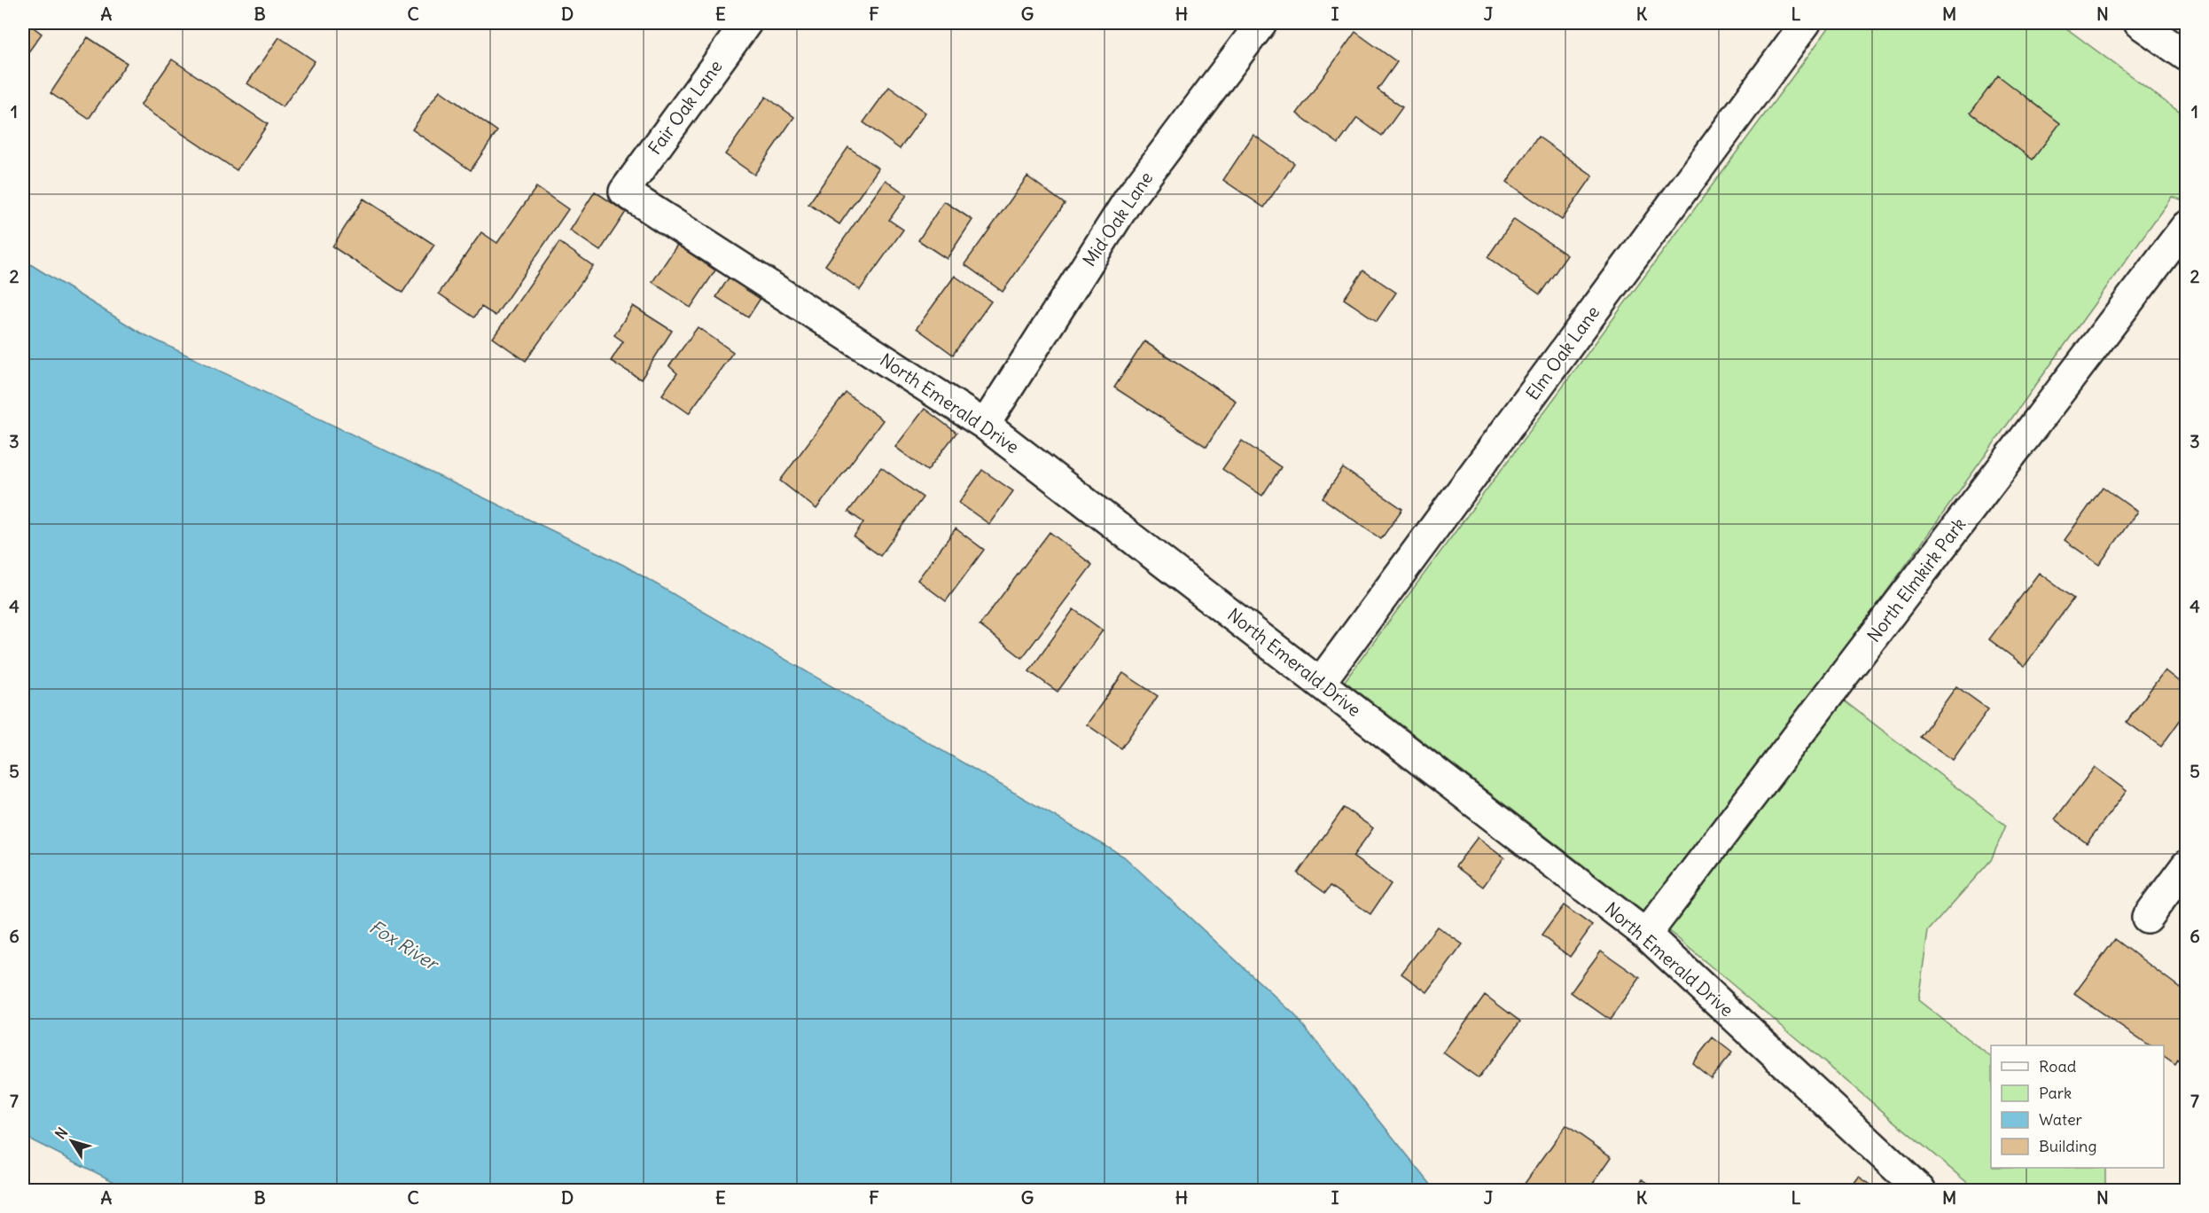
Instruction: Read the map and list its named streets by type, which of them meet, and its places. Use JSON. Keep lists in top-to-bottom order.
{
  "streets": {
    "street": [
      "Fair Oak Lane",
      "Mid Oak Lane",
      "Elm Oak Lane",
      "North Emerald Drive",
      "North Elmkirk Park"
    ]
  },
  "crossings": [
    ["Fair Oak Lane", "North Emerald Drive"],
    ["Mid Oak Lane", "North Emerald Drive"],
    ["Elm Oak Lane", "North Emerald Drive"],
    ["North Emerald Drive", "North Elmkirk Park"]
  ],
  "water": ["Fox River"],
  "legend": [
    "Road",
    "Park",
    "Water",
    "Building"
  ],
  "north": "top left",
  "grid": {
    "columns": [
      "A",
      "B",
      "C",
      "D",
      "E",
      "F",
      "G",
      "H",
      "I",
      "J",
      "K",
      "L",
      "M",
      "N"
    ],
    "rows": [
      "1",
      "2",
      "3",
      "4",
      "5",
      "6",
      "7"
    ]
  }
}
